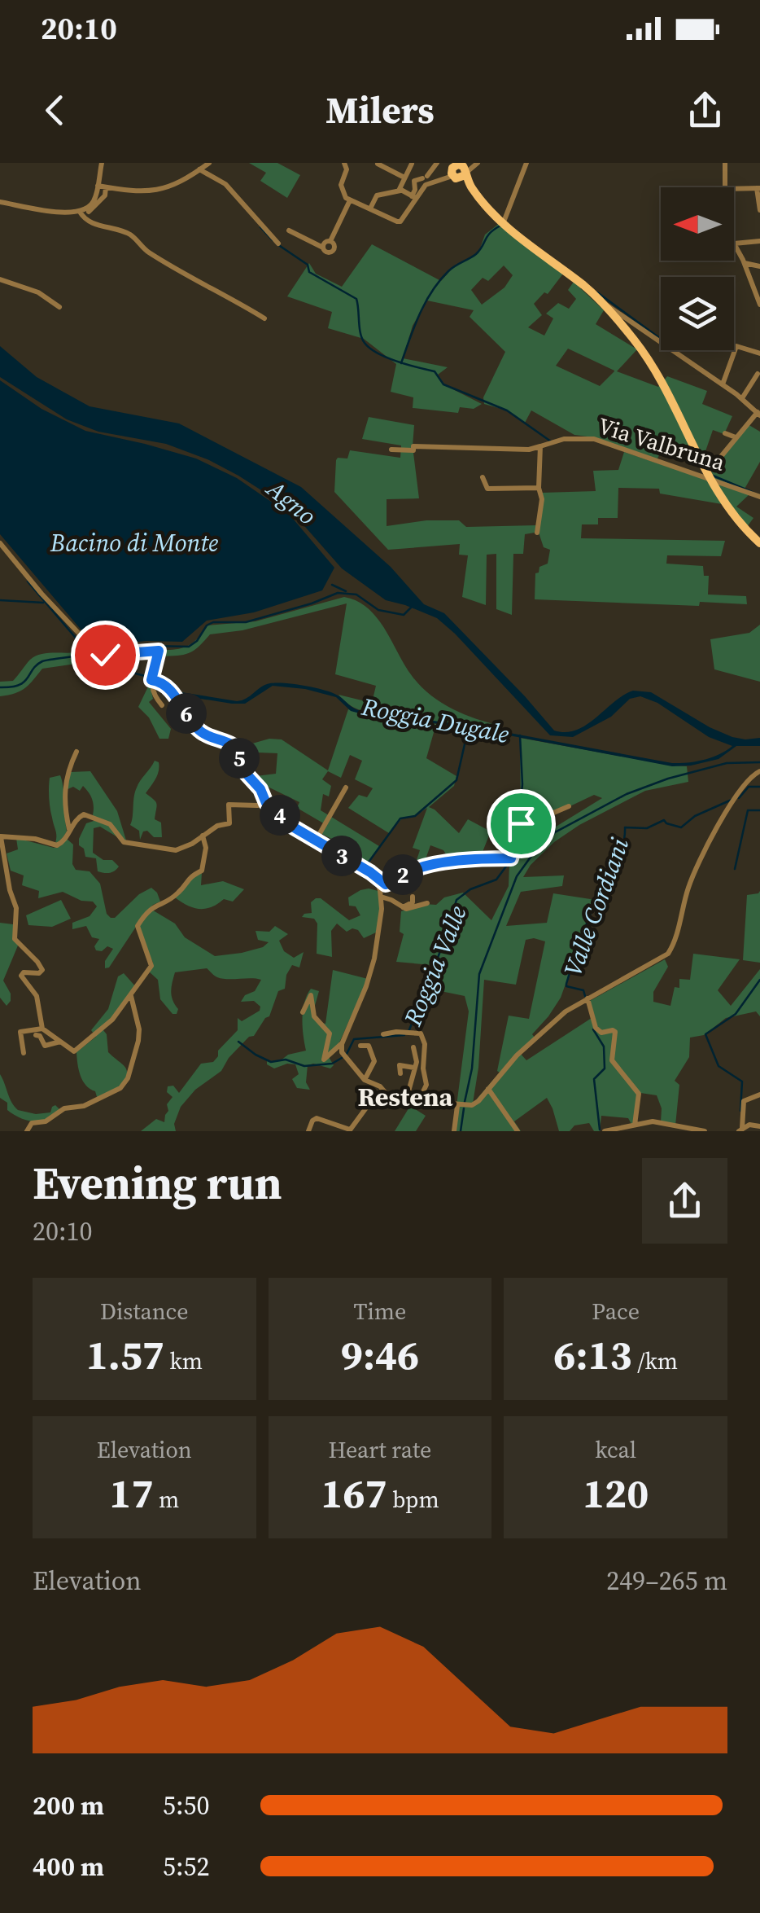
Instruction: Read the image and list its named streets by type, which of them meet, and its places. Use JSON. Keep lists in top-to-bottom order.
{
  "streets": {
    "street": ["Via Valbruna"]
  },
  "districts": ["Restena"],
  "water": [
    "Agno",
    "Bacino di Monte",
    "Roggia Dugale",
    "Valle Cordiani",
    "Roggia Valle"
  ],
  "north": "left",
  "page": {
    "status": "20:10",
    "header": "Milers",
    "pins": [
      "6",
      "5",
      "4",
      "3",
      "2"
    ],
    "heading": ["Evening run", "20:10"],
    "stats": [
      ["Distance", "1.57 km"],
      ["Time", "9:46"],
      ["Pace", "6:13 /km"],
      ["Elevation", "17 m"],
      ["Heart rate", "167 bpm"],
      ["kcal", "120"]
    ],
    "chart": ["Elevation", "249–265 m"],
    "list": [
      {
        "name": "200 m",
        "note": "5:50"
      },
      {
        "name": "400 m",
        "note": "5:52"
      }
    ]
  }
}
